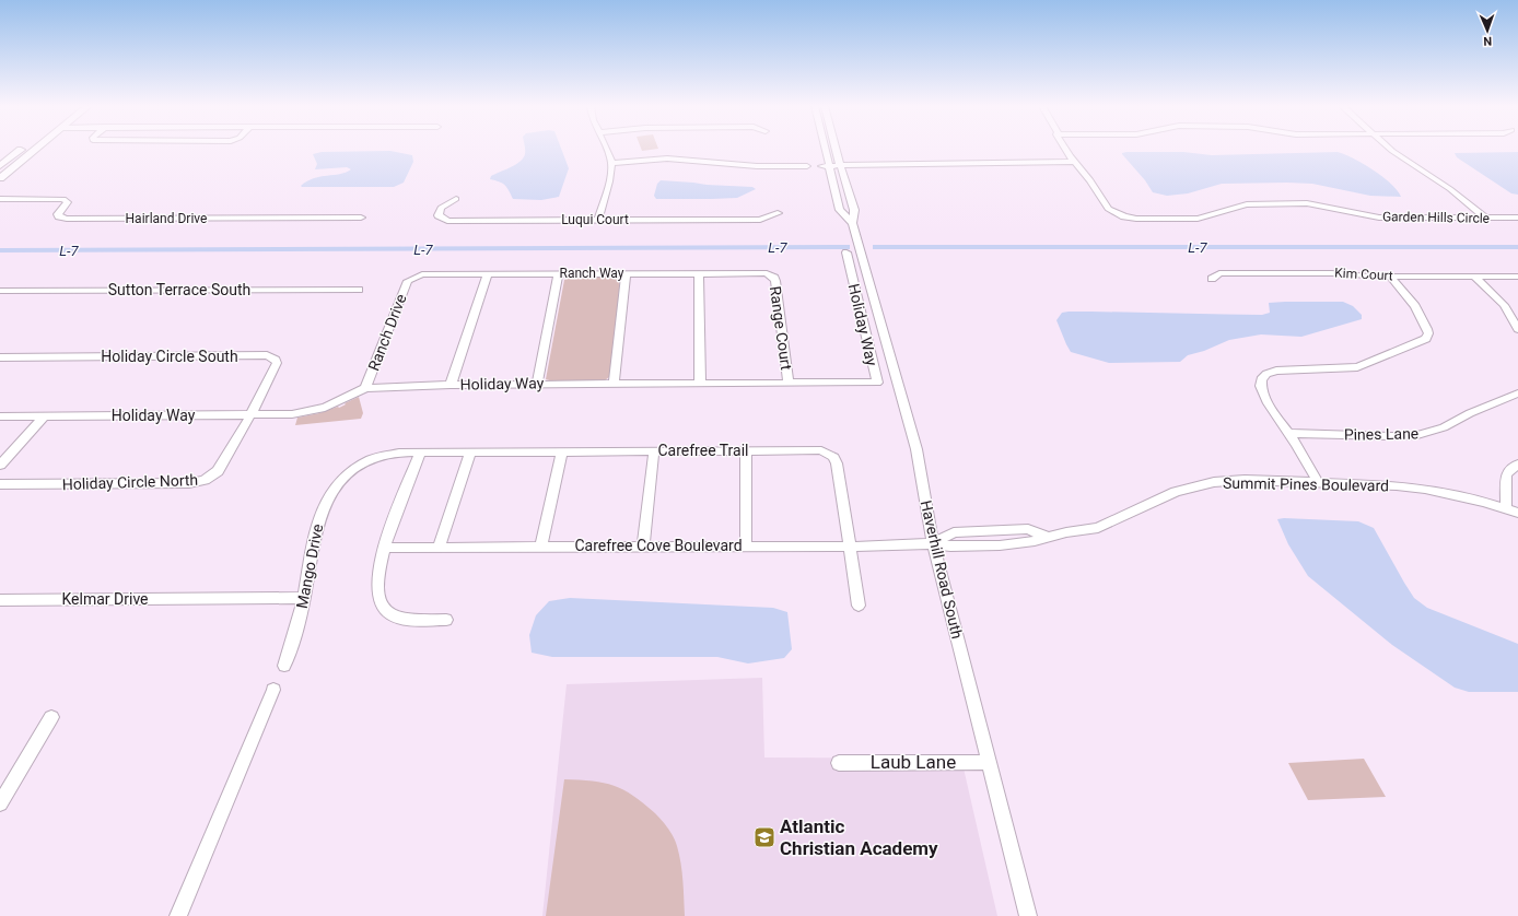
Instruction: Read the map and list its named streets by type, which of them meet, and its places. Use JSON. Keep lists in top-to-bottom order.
{
  "streets": {
    "street": [
      "Garden Hills Circle",
      "Hairland Drive",
      "Luqui Court",
      "Ranch Way",
      "Kim Court",
      "Sutton Terrace South",
      "Holiday Way",
      "Range Court",
      "Ranch Drive",
      "Holiday Circle South",
      "Pines Lane",
      "Carefree Trail",
      "Holiday Circle North",
      "Summit Pines Boulevard",
      "Carefree Cove Boulevard",
      "Mango Drive",
      "Haverhill Road South",
      "Kelmar Drive",
      "Laub Lane"
    ]
  },
  "crossings": [
    ["Ranch Way", "Range Court"],
    ["Ranch Way", "Ranch Drive"],
    ["Holiday Way", "Range Court"],
    ["Holiday Way", "Ranch Drive"],
    ["Holiday Way", "Holiday Circle South"],
    ["Holiday Way", "Holiday Circle North"],
    ["Holiday Circle South", "Holiday Circle North"],
    ["Carefree Trail", "Carefree Cove Boulevard"],
    ["Carefree Trail", "Mango Drive"],
    ["Summit Pines Boulevard", "Carefree Cove Boulevard"],
    ["Summit Pines Boulevard", "Haverhill Road South"],
    ["Carefree Cove Boulevard", "Haverhill Road South"],
    ["Mango Drive", "Kelmar Drive"],
    ["Haverhill Road South", "Laub Lane"]
  ],
  "water": ["L-7"],
  "places": {
    "school or university": ["Atlantic Christian Academy"]
  },
  "north": "bottom"
}
